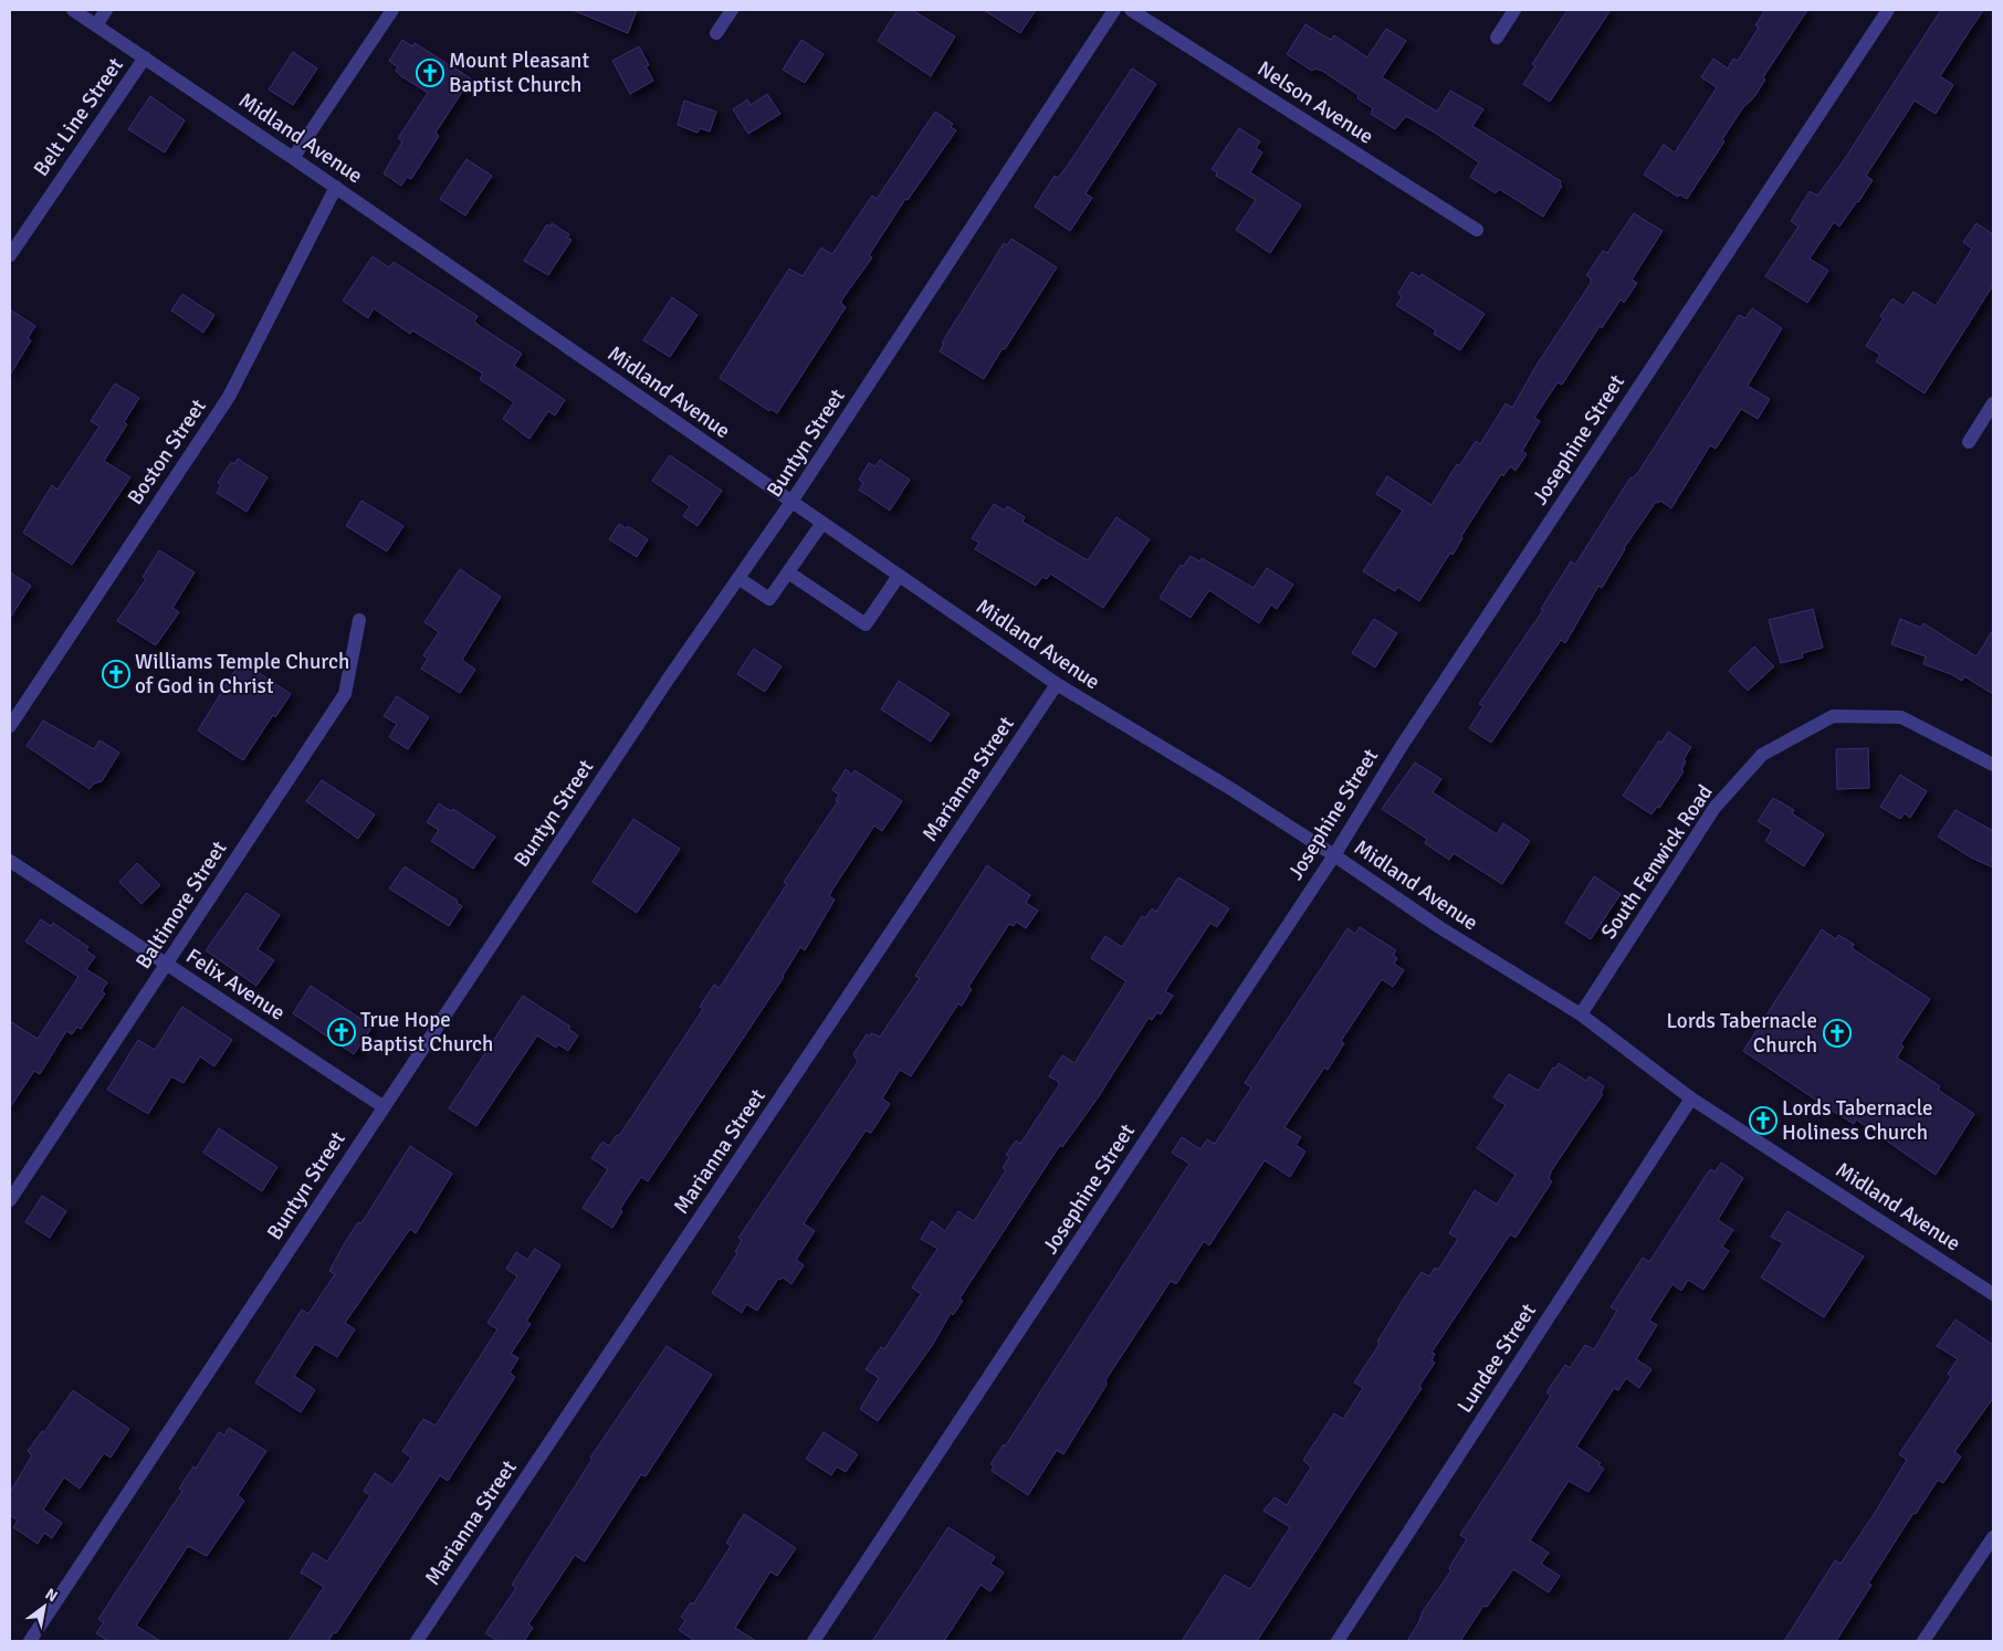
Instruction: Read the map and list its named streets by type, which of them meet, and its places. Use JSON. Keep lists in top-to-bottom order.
{
  "streets": {
    "street": [
      "Nelson Avenue",
      "Belt Line Street",
      "Midland Avenue",
      "Josephine Street",
      "Buntyn Street",
      "Boston Street",
      "Marianna Street",
      "South Fenwick Road",
      "Baltimore Street",
      "Felix Avenue",
      "Lundee Street"
    ]
  },
  "crossings": [
    ["Belt Line Street", "Midland Avenue"],
    ["Midland Avenue", "Josephine Street"],
    ["Midland Avenue", "Buntyn Street"],
    ["Midland Avenue", "Boston Street"],
    ["Midland Avenue", "Marianna Street"],
    ["Midland Avenue", "South Fenwick Road"],
    ["Midland Avenue", "Lundee Street"],
    ["Buntyn Street", "Felix Avenue"],
    ["Baltimore Street", "Felix Avenue"]
  ],
  "places": {
    "church": [
      "Mount Pleasant Baptist Church",
      "Williams Temple Church of God in Christ",
      "True Hope Baptist Church",
      "Lords Tabernacle Church",
      "Lords Tabernacle Holiness Church"
    ]
  },
  "north": "top right"
}
